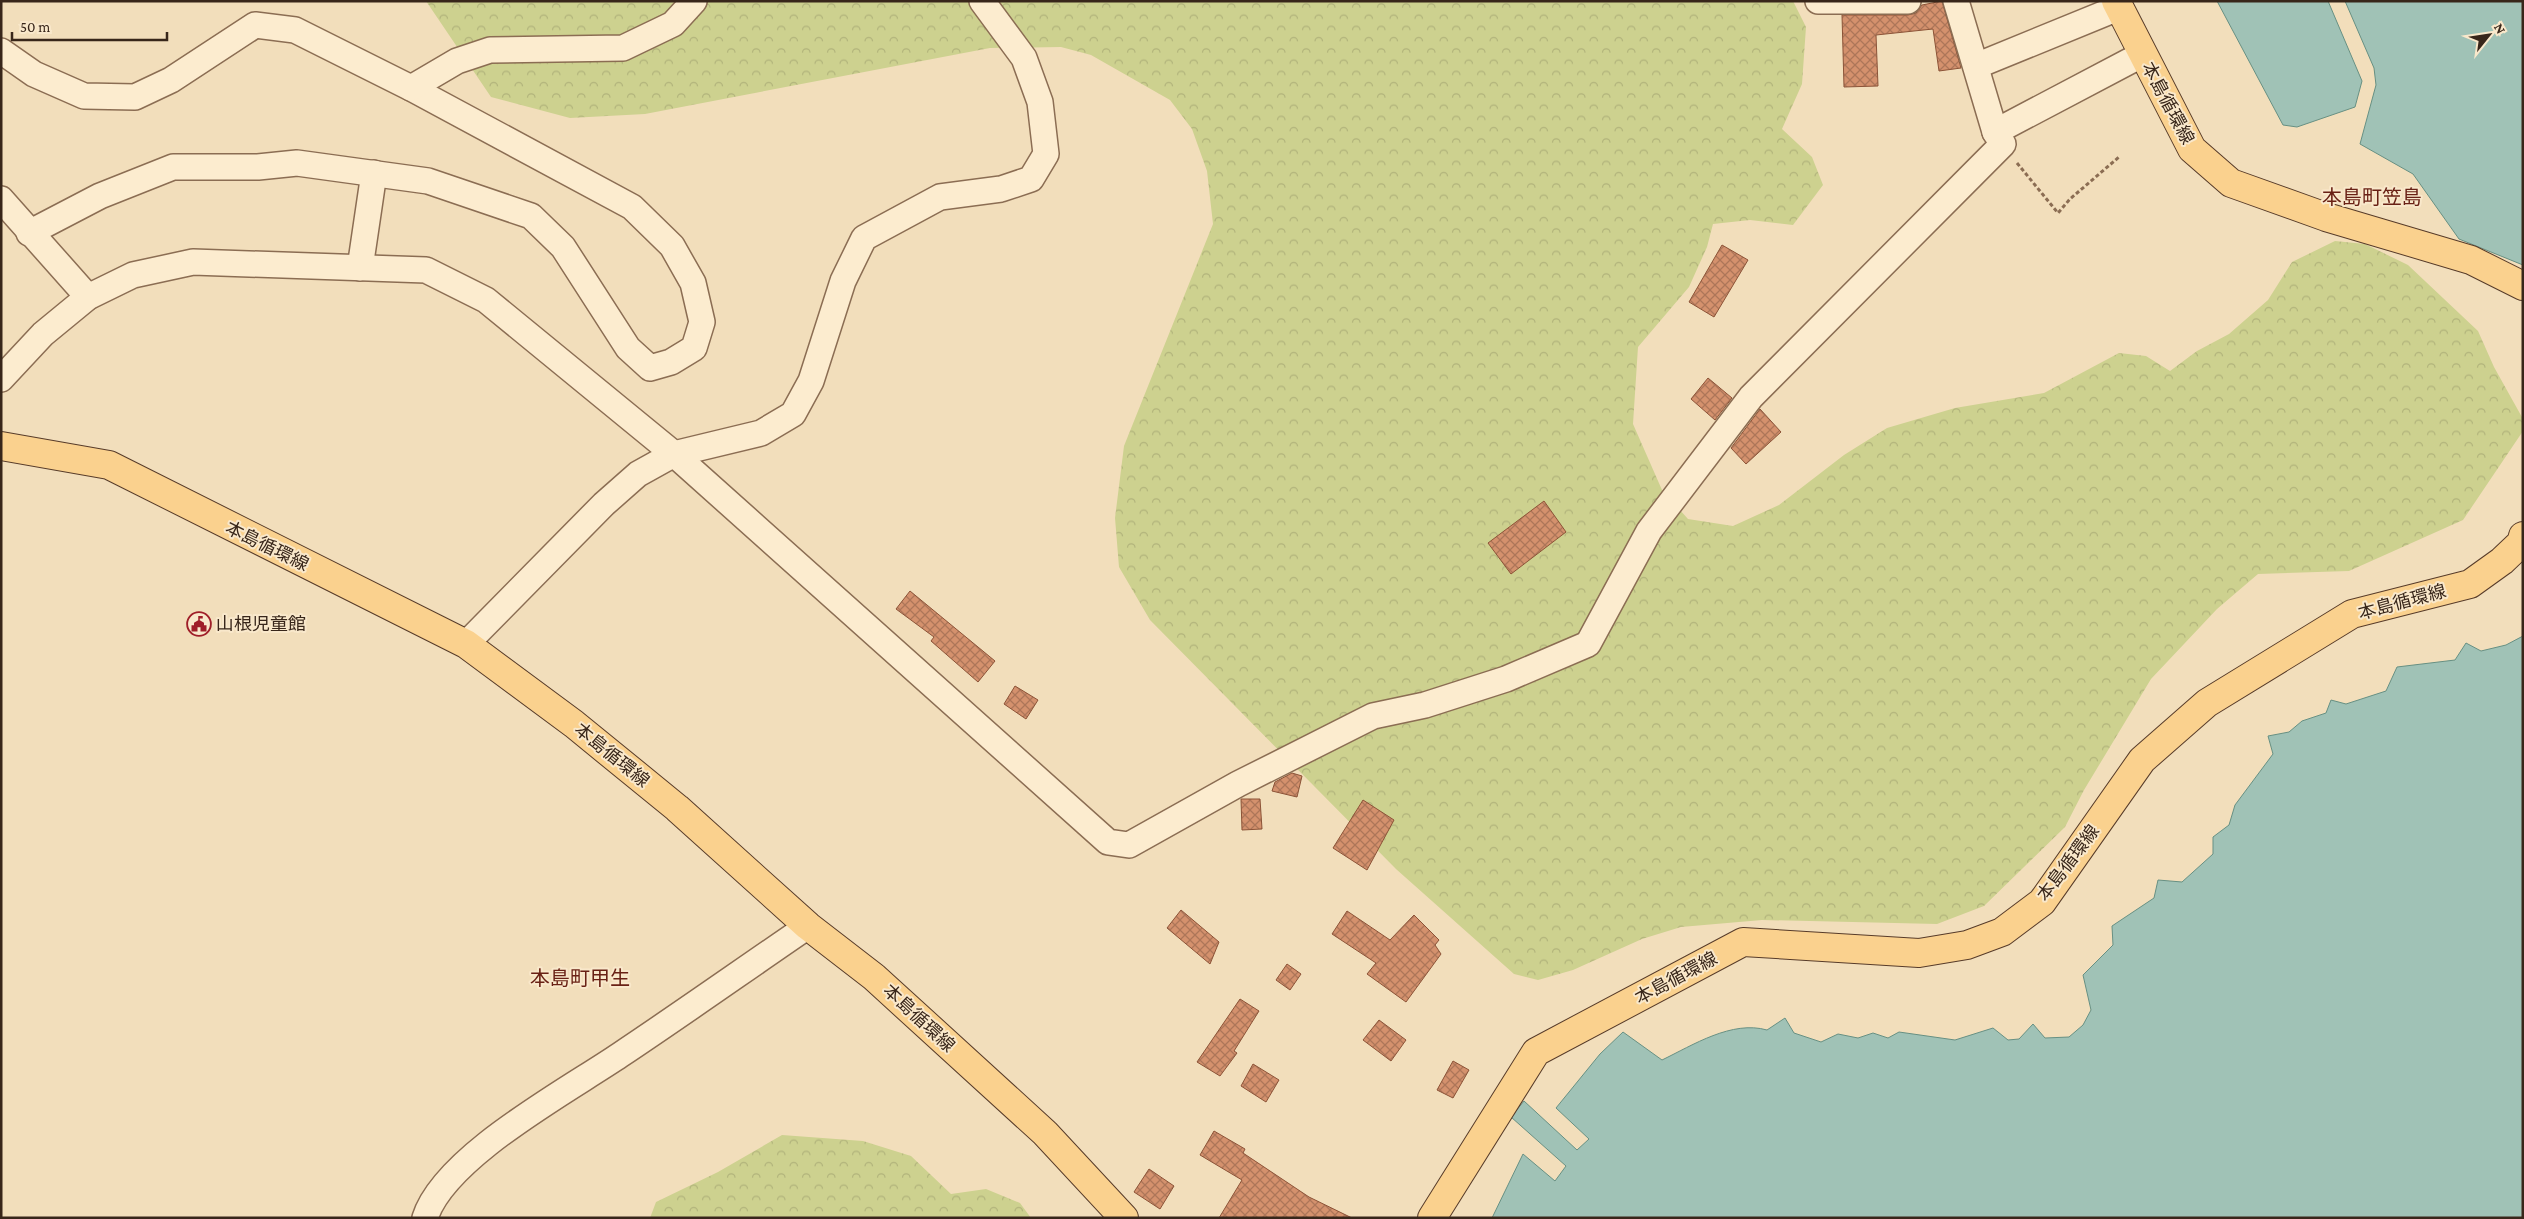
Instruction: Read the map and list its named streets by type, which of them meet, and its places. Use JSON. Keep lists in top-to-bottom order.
{
  "streets": {
    "main road": ["本島循環線"]
  },
  "districts": ["本島町笠島", "本島町甲生"],
  "places": {
    "public building": ["山根児童館"]
  },
  "scale_bar": "50 m",
  "north": "top right"
}
